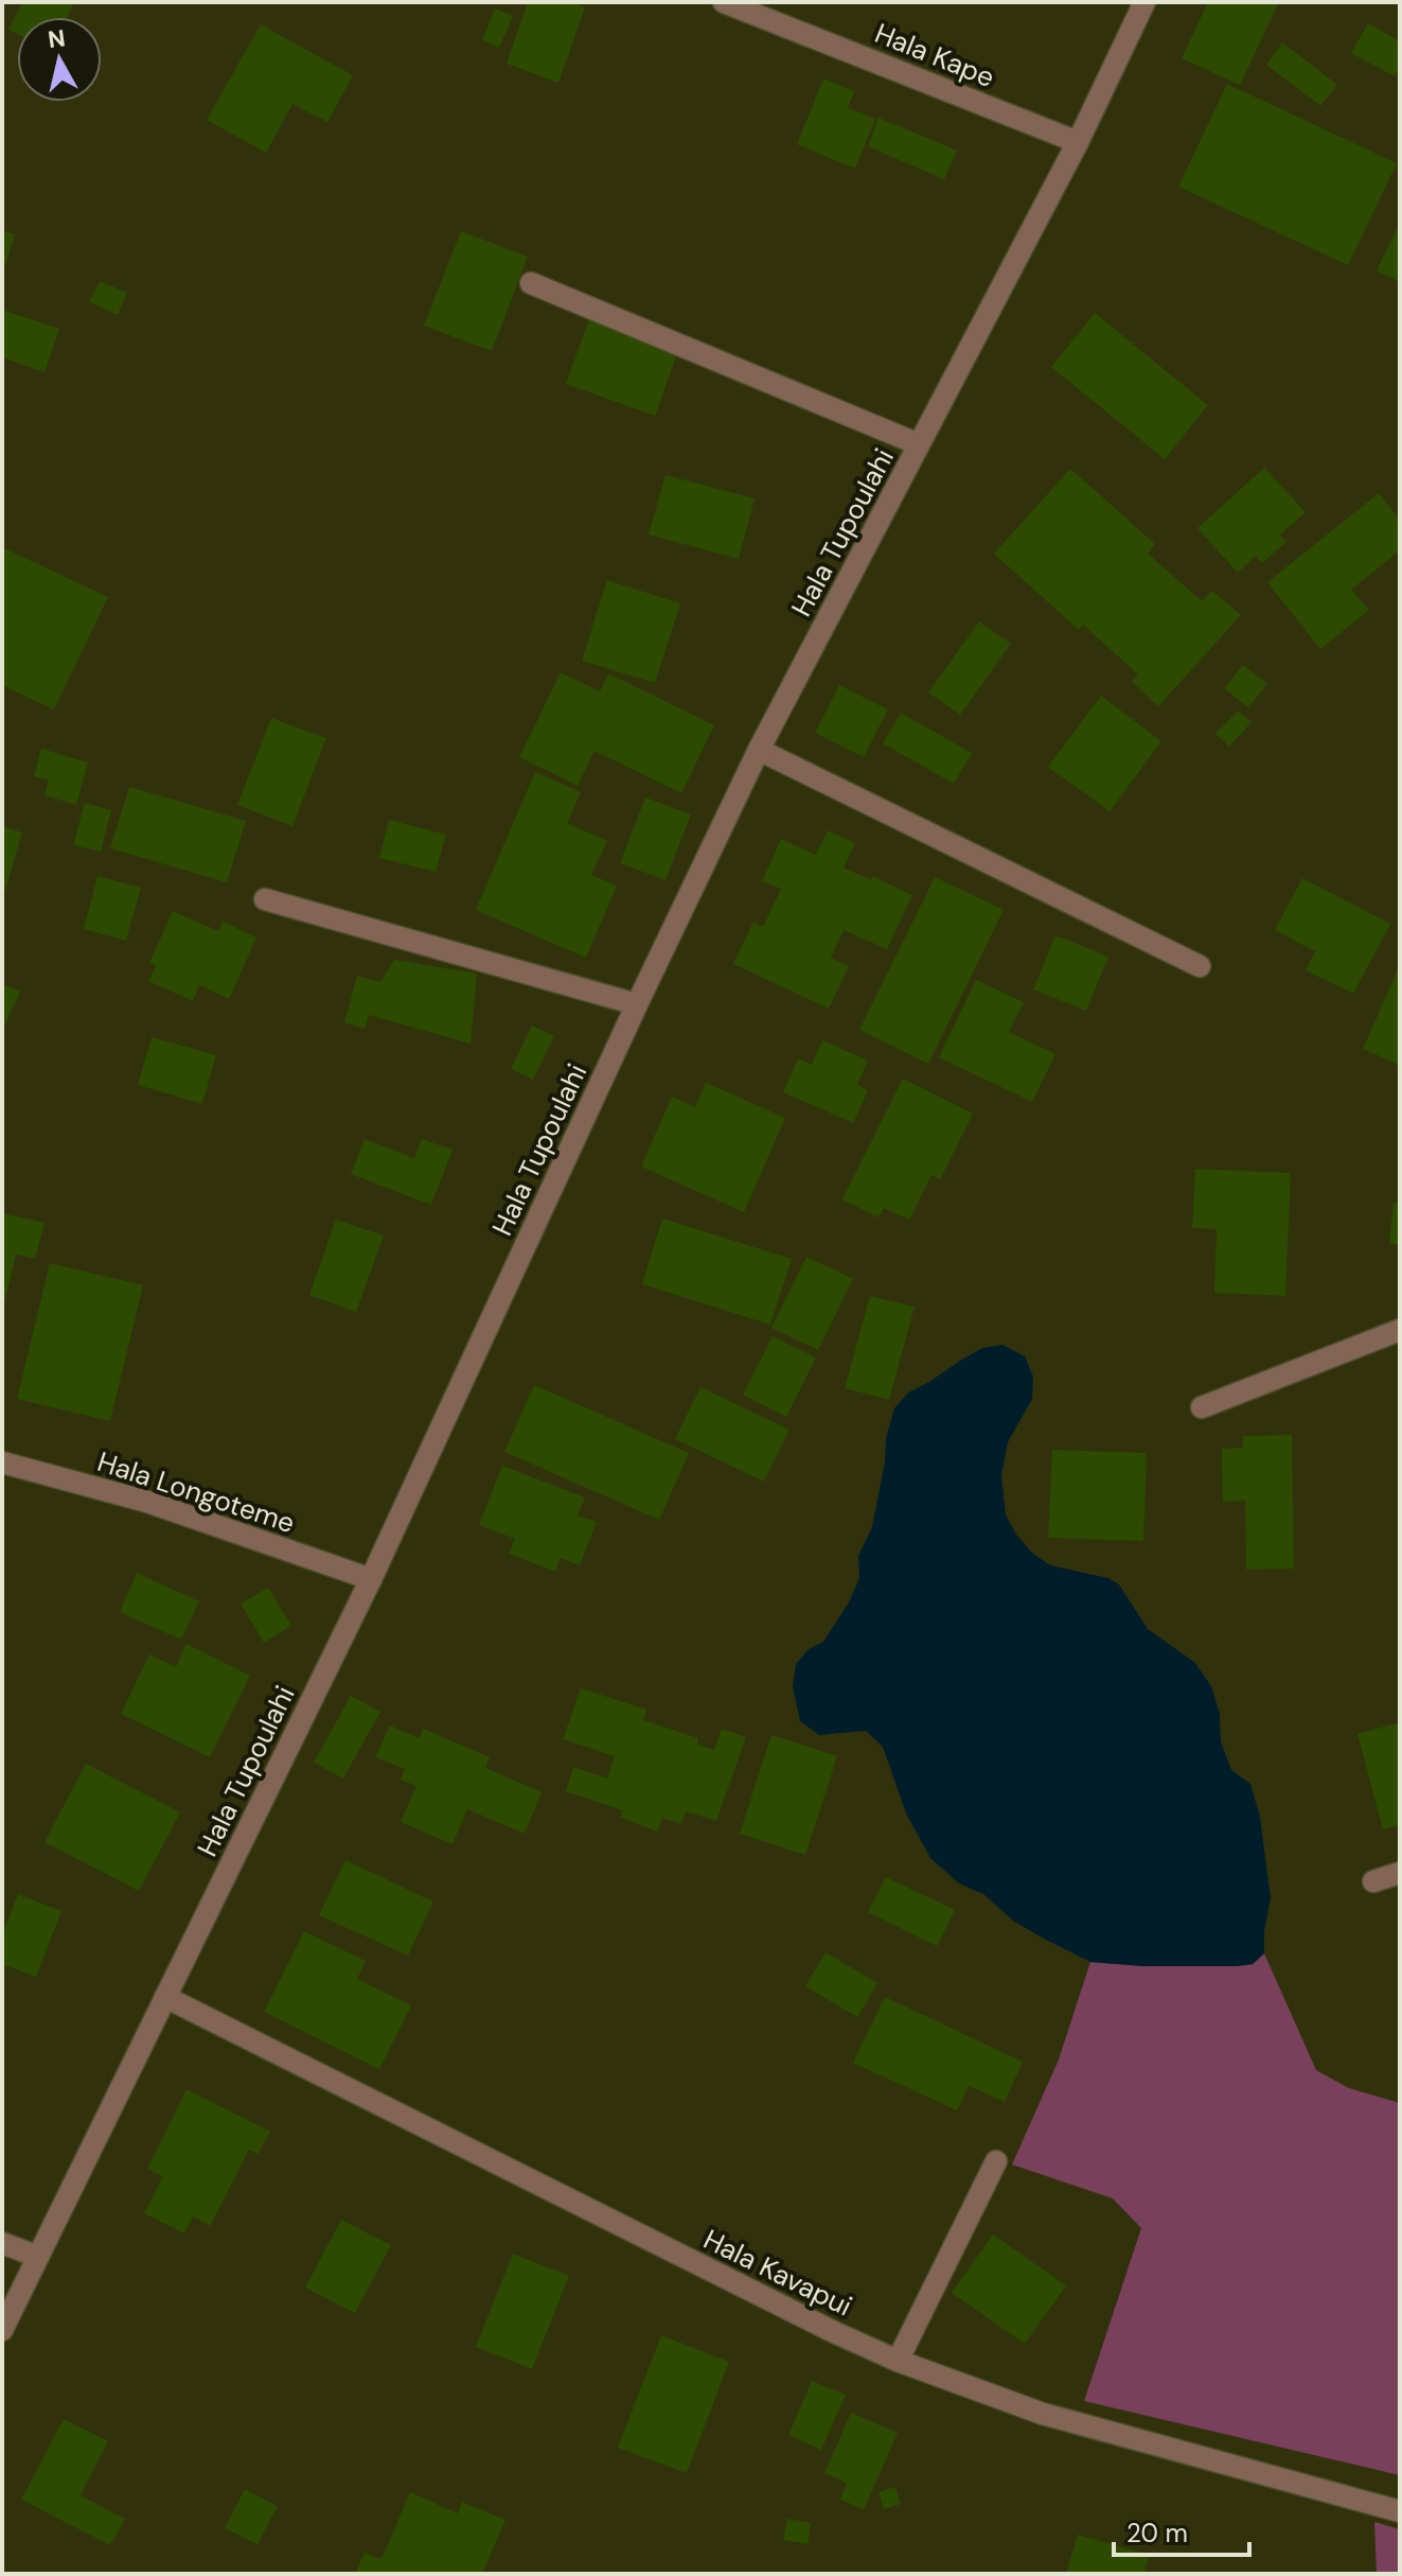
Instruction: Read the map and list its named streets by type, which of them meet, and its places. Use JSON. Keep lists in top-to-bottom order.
{
  "streets": {
    "street": [
      "Hala Kape",
      "Hala Tupoulahi",
      "Hala Longoteme",
      "Hala Kavapui"
    ]
  },
  "crossings": [
    ["Hala Kape", "Hala Tupoulahi"],
    ["Hala Tupoulahi", "Hala Longoteme"],
    ["Hala Tupoulahi", "Hala Kavapui"]
  ],
  "scale_bar": "20 m",
  "north": "top"
}
